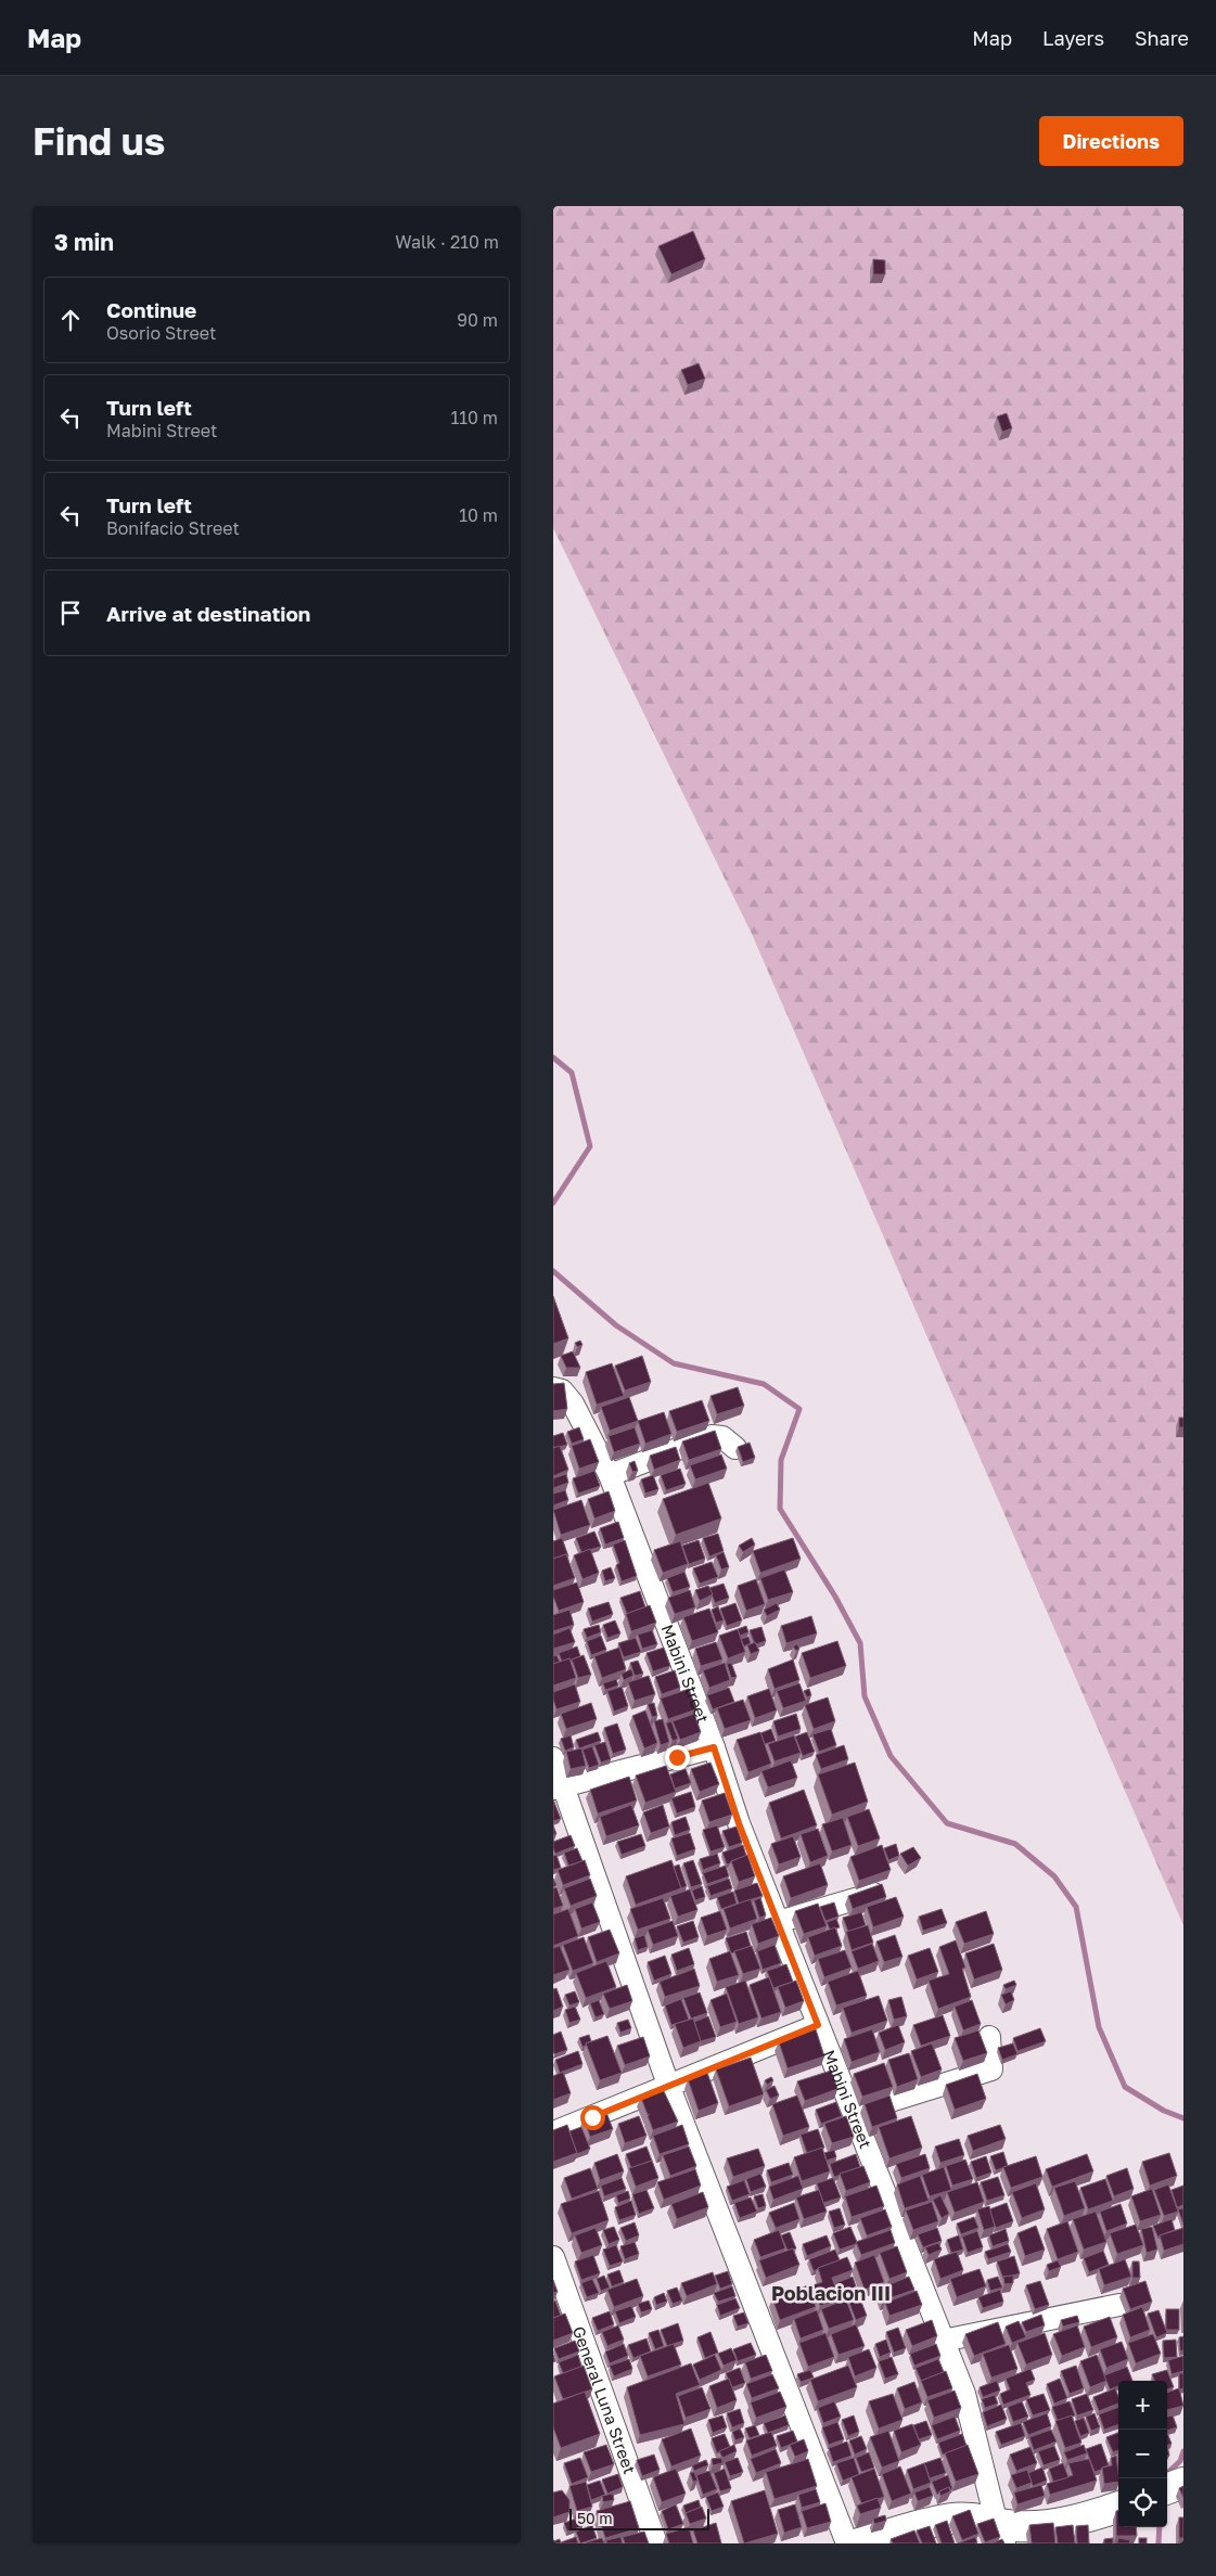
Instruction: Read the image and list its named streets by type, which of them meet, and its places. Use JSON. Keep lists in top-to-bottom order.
{
  "streets": {
    "street": ["Mabini Street", "General Luna Street"]
  },
  "districts": ["Poblacion III"],
  "scale_bar": "50 m",
  "page": {
    "header": "Map",
    "nav": ["Map", "Layers", "Share"],
    "buttons": "Directions",
    "title": "Find us",
    "heading": ["3 min", "Walk · 210 m"],
    "list": [
      ["Continue", "Osorio Street", "90 m"],
      ["Turn left", "Mabini Street", "110 m"],
      ["Turn left", "Bonifacio Street", "10 m"],
      "Arrive at destination"
    ],
    "map_buttons": ["+", "−"],
    "scale": "50 m"
  }
}
